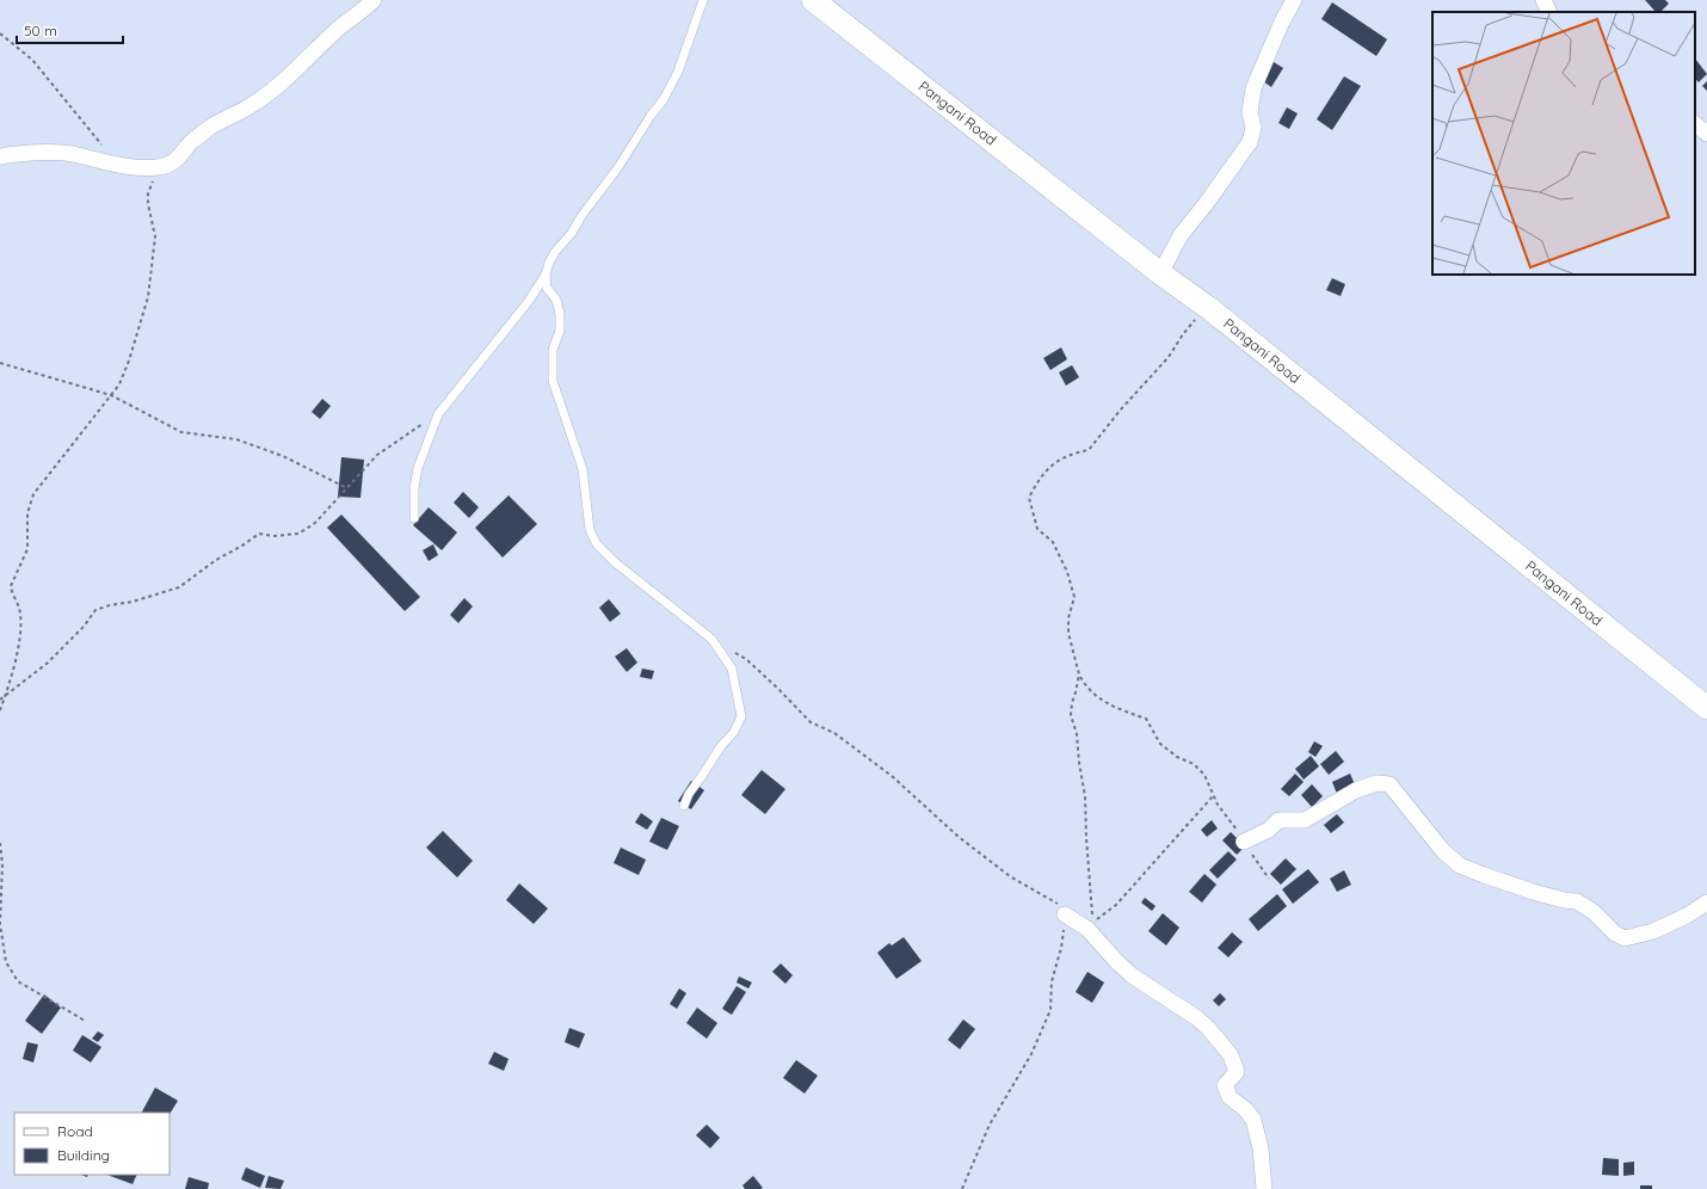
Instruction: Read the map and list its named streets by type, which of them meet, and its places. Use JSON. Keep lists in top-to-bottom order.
{
  "streets": {
    "main road": ["Pangani Road"]
  },
  "legend": ["Road", "Building"],
  "scale_bar": "50 m"
}
